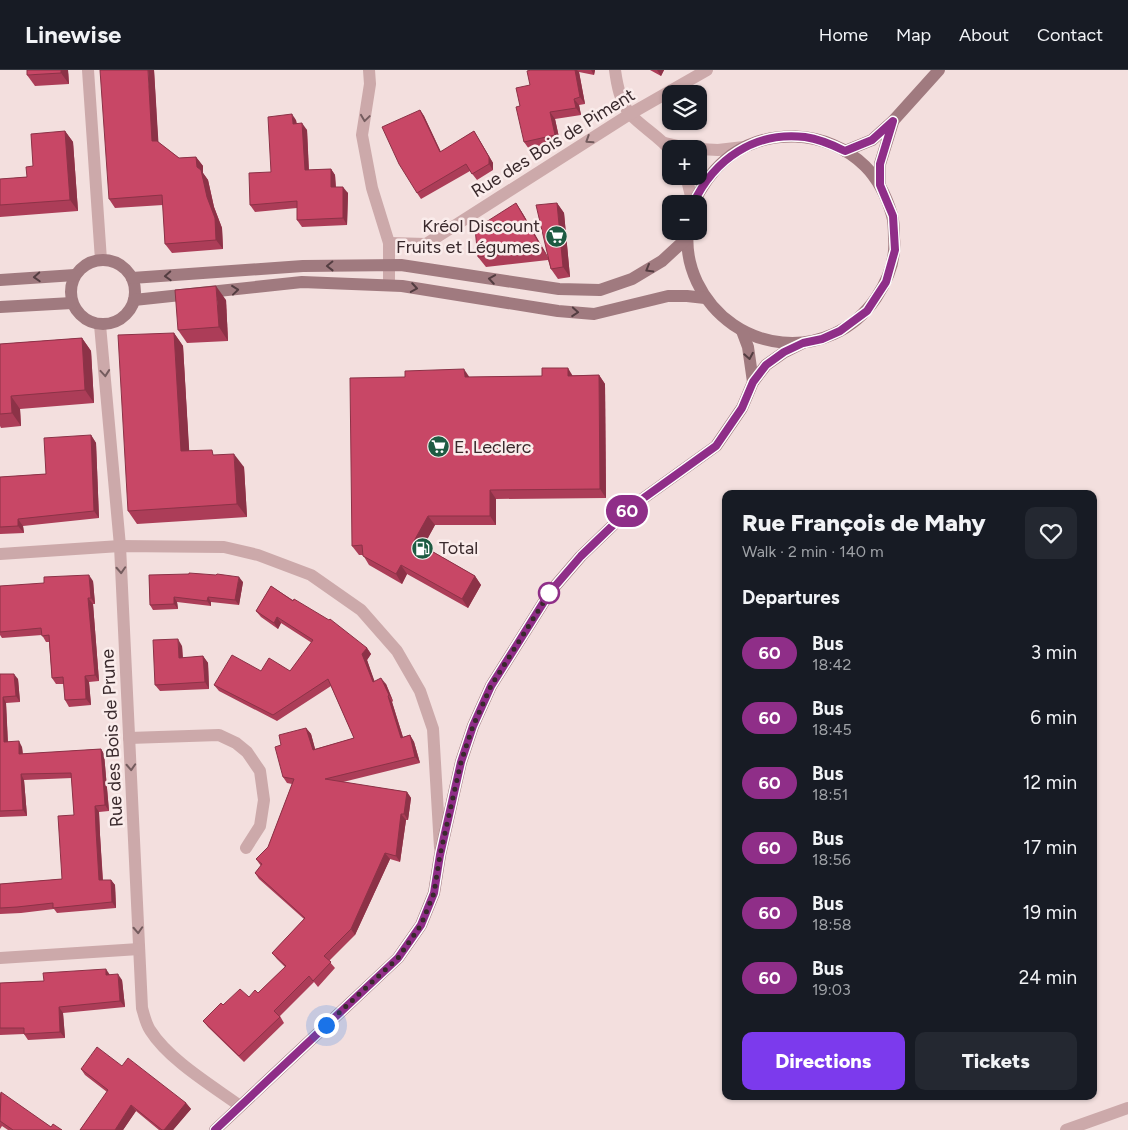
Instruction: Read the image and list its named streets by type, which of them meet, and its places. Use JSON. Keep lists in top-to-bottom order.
{
  "streets": {
    "street": ["Rue des Bois de Piment", "Rue des Bois de Prune"]
  },
  "one_way": ["Rue des Bois de Piment", "Rue des Bois de Prune"],
  "places": {
    "supermarket": ["Kréol Discount Fruits et Légumes", "E. Leclerc"],
    "fuel station": ["Total"]
  },
  "lines": ["bus line 60"],
  "page": {
    "header": "Linewise",
    "nav": [
      "Home",
      "Map",
      "About",
      "Contact"
    ],
    "on_map": "60",
    "map_buttons": ["+", "−"],
    "heading": [
      ["Rue François de Mahy", "Walk · 2 min · 140 m"],
      "Departures"
    ],
    "list": [
      {
        "mark": "60",
        "name": "Bus",
        "note": "18:42",
        "value": "3 min"
      },
      {
        "mark": "60",
        "name": "Bus",
        "note": "18:45",
        "value": "6 min"
      },
      {
        "mark": "60",
        "name": "Bus",
        "note": "18:51",
        "value": "12 min"
      },
      {
        "mark": "60",
        "name": "Bus",
        "note": "18:56",
        "value": "17 min"
      },
      {
        "mark": "60",
        "name": "Bus",
        "note": "18:58",
        "value": "19 min"
      },
      {
        "mark": "60",
        "name": "Bus",
        "note": "19:03",
        "value": "24 min"
      }
    ],
    "buttons": ["Directions", "Tickets"]
  }
}
